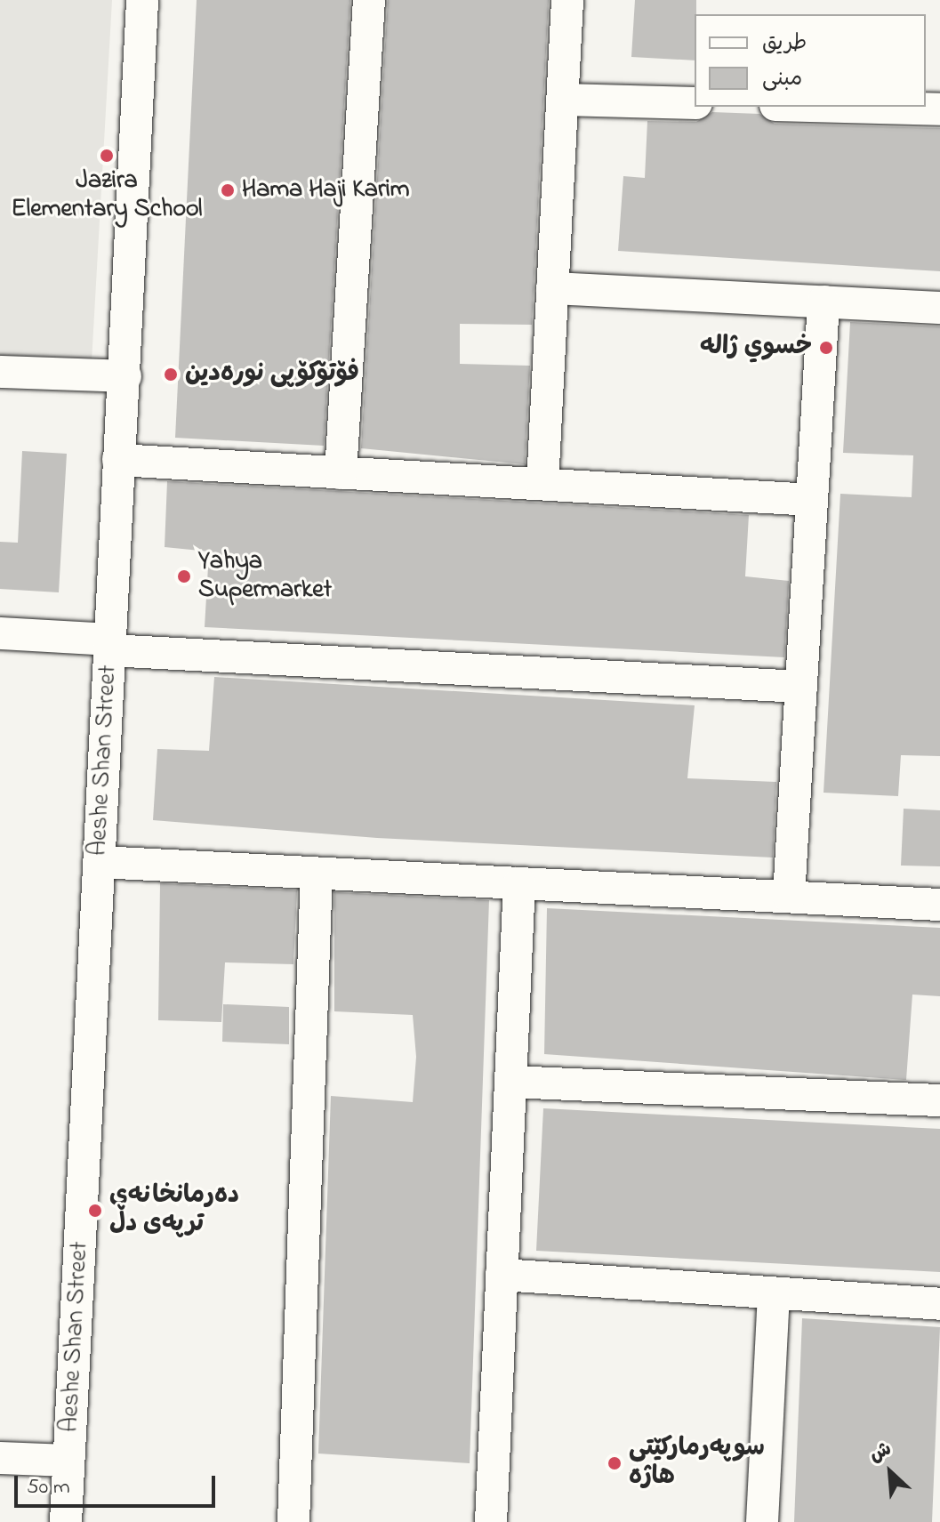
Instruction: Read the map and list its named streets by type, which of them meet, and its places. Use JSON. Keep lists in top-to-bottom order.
{
  "streets": {
    "street": ["Aeshe Shan Street"]
  },
  "places": [
    "Jazira Elementary School",
    "Hama Haji Karim",
    "خسوي ژاله",
    "فۆتۆکۆپی نورەدین",
    "Yahya Supermarket",
    "دەرمانخانەی ترپەی دڵ",
    "سوپەرمارکێتی هاژە"
  ],
  "legend": ["طريق", "مبنى"],
  "scale_bar": "50 m",
  "north": "top left"
}
